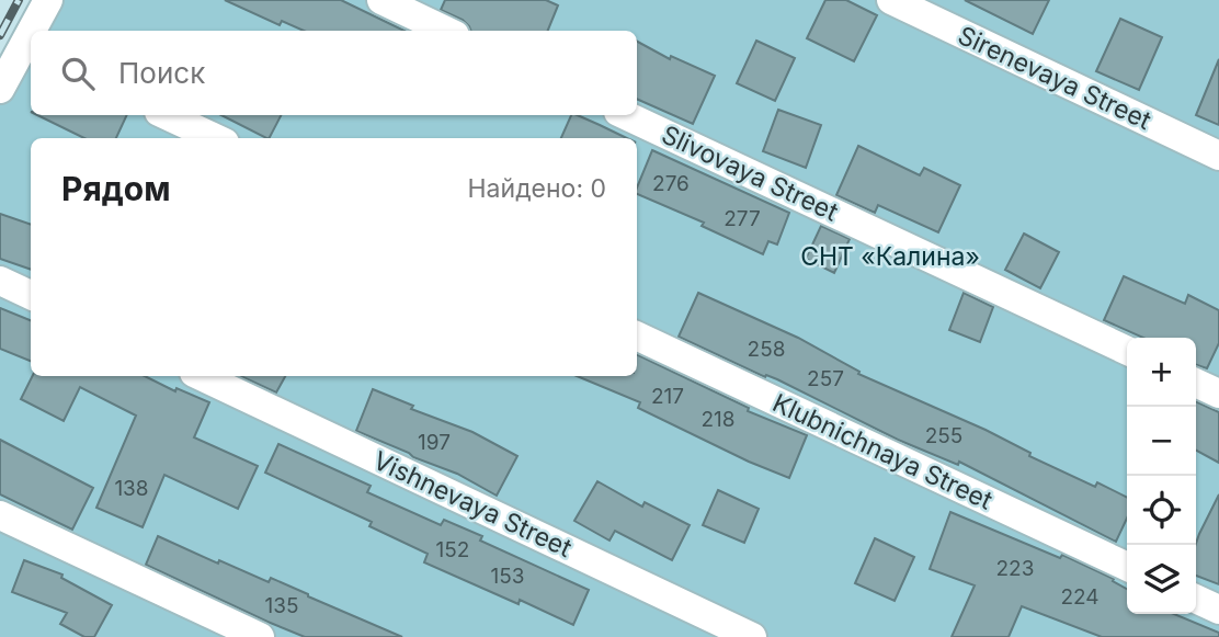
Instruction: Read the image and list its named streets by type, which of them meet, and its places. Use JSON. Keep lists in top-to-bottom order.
{
  "streets": {
    "street": [
      "Sirenevaya Street",
      "Slivovaya Street",
      "Klubnichnaya Street",
      "Vishnevaya Street"
    ]
  },
  "parks": ["СНТ «Калина»"],
  "house_numbers": [
    "276",
    "277",
    "258",
    "257",
    "217",
    "218",
    "255",
    "197",
    "138",
    "152",
    "223",
    "153",
    "224",
    "135"
  ],
  "page": {
    "search": "Поиск",
    "heading": ["Рядом", "Найдено: 0"],
    "map_buttons": ["+", "−"]
  }
}
